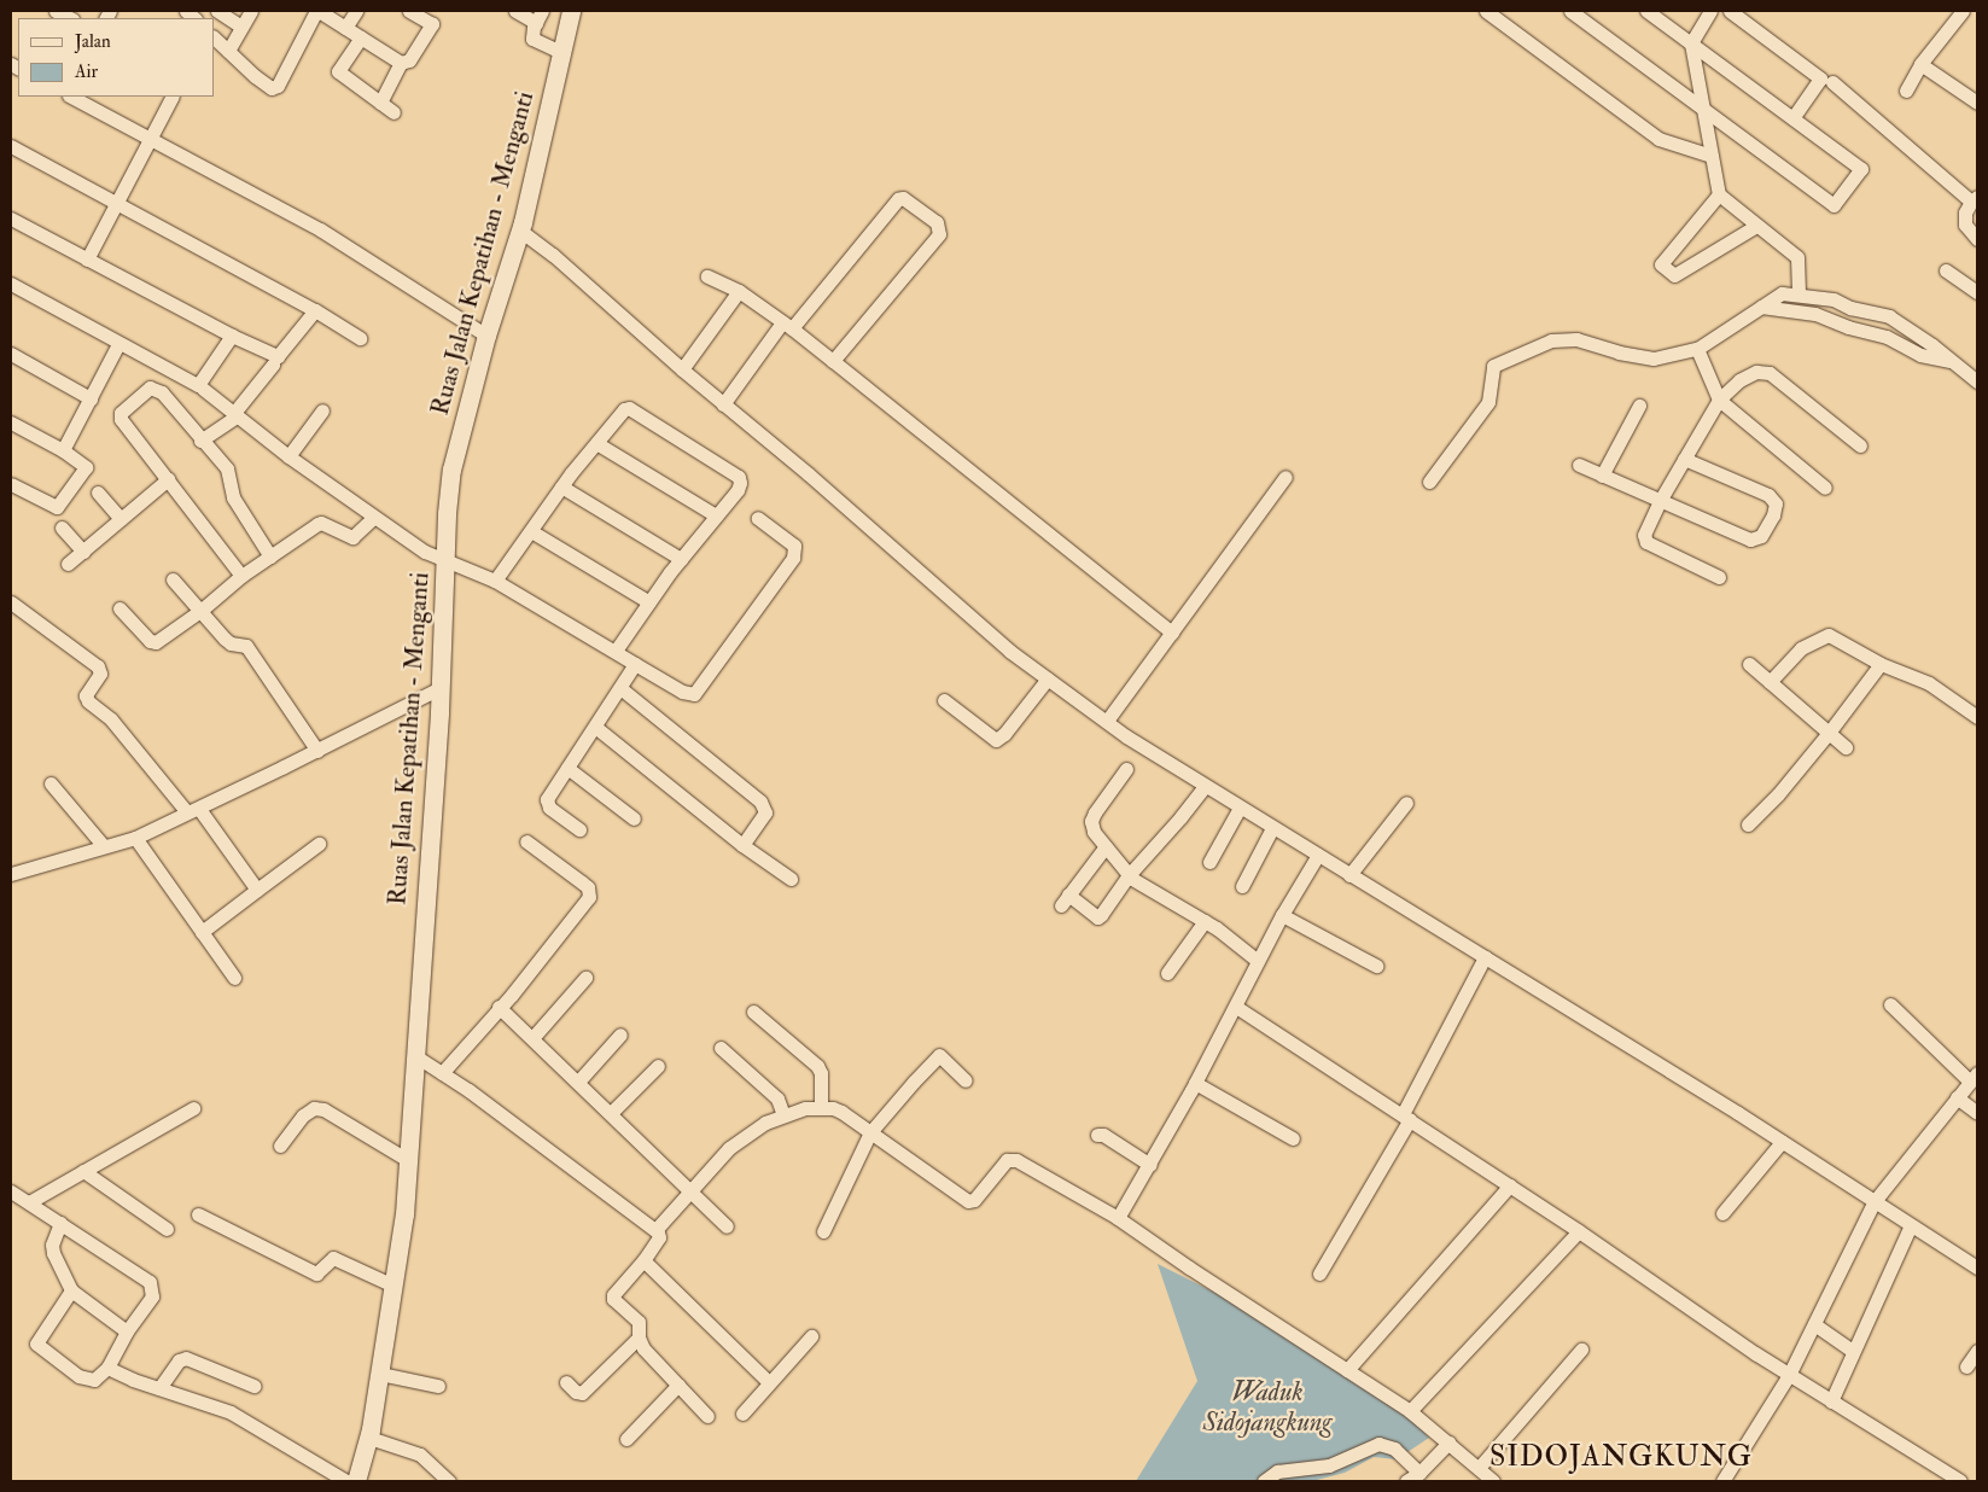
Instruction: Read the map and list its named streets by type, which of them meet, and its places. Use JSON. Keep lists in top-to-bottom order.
{
  "streets": {
    "main road": ["Ruas Jalan Kepatihan - Menganti"]
  },
  "districts": ["SIDOJANGKUNG"],
  "water": ["Waduk Sidojangkung"],
  "legend": ["Jalan", "Air"]
}
